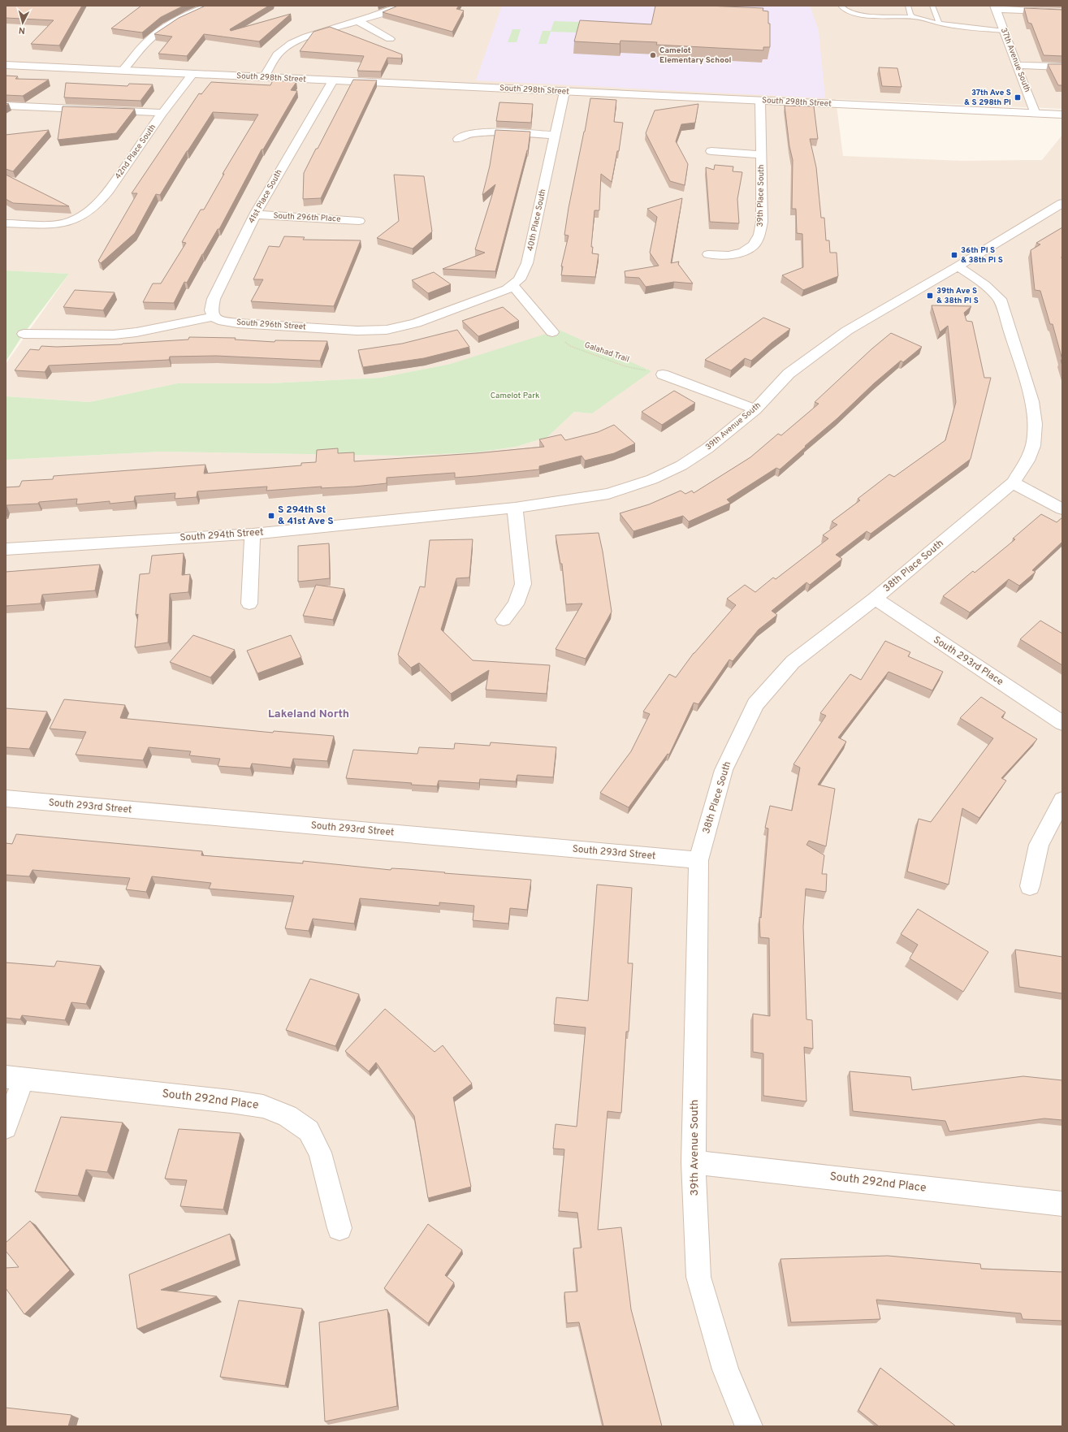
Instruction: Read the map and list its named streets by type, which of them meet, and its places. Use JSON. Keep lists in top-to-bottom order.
{
  "streets": {
    "street": [
      "37th Avenue South",
      "South 298th Street",
      "42nd Place South",
      "39th Place South",
      "41st Place South",
      "South 296th Place",
      "40th Place South",
      "South 296th Street",
      "39th Avenue South",
      "South 294th Street",
      "38th Place South",
      "South 293rd Place",
      "South 293rd Street",
      "South 292nd Place"
    ],
    "path": ["Galahad Trail"]
  },
  "crossings": [
    ["37th Avenue South", "South 298th Street"],
    ["South 298th Street", "42nd Place South"],
    ["South 298th Street", "39th Place South"],
    ["South 298th Street", "41st Place South"],
    ["South 298th Street", "40th Place South"],
    ["41st Place South", "South 296th Place"],
    ["41st Place South", "South 296th Street"],
    ["40th Place South", "South 296th Street"],
    ["39th Avenue South", "South 294th Street"],
    ["39th Avenue South", "38th Place South"],
    ["39th Avenue South", "South 293rd Street"],
    ["39th Avenue South", "South 292nd Place"],
    ["38th Place South", "South 293rd Place"],
    ["38th Place South", "South 293rd Street"]
  ],
  "districts": ["Lakeland North"],
  "parks": ["Camelot Park"],
  "places": {
    "other": ["Camelot Elementary School"],
    "transit": [
      "37th Ave S & S 298th Pl",
      "36th Pl S & 38th Pl S",
      "39th Ave S & 38th Pl S",
      "S 294th St & 41st Ave S"
    ]
  },
  "north": "bottom"
}
